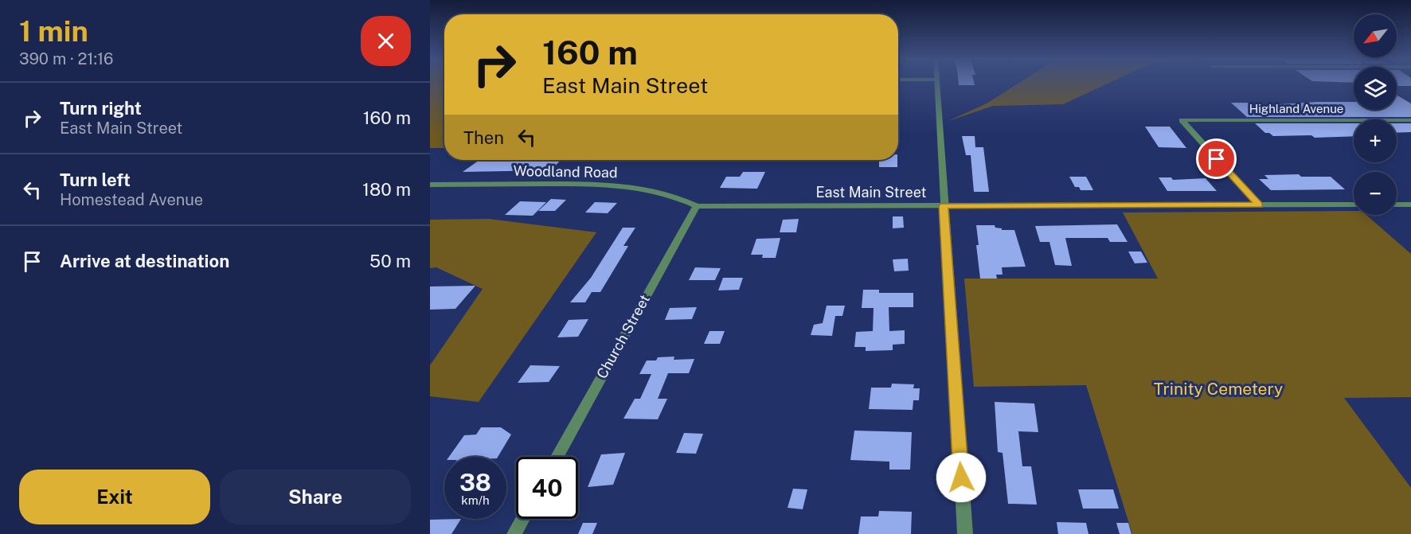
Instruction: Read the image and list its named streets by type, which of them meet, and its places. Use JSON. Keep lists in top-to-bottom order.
{
  "streets": {
    "street": [
      "Highland Avenue",
      "Woodland Road",
      "East Main Street",
      "Church Street"
    ]
  },
  "crossings": [
    ["Highland Avenue", "East Main Street"],
    ["Woodland Road", "East Main Street"],
    ["Woodland Road", "Church Street"],
    ["East Main Street", "Church Street"]
  ],
  "parks": ["Trinity Cemetery"],
  "north": "bottom left",
  "page": {
    "heading": ["1 min", "390 m · 21:16"],
    "map_buttons": ["+", "−"],
    "turn": ["160 m", "East Main Street"],
    "list": [
      {
        "name": "Turn right",
        "note": "East Main Street",
        "value": "160 m"
      },
      {
        "name": "Turn left",
        "note": "Homestead Avenue",
        "value": "180 m"
      },
      {
        "name": "Arrive at destination",
        "value": "50 m"
      }
    ],
    "then": "Then",
    "speed": "38 km/h",
    "limit": "40",
    "buttons": ["Exit", "Share"]
  }
}
